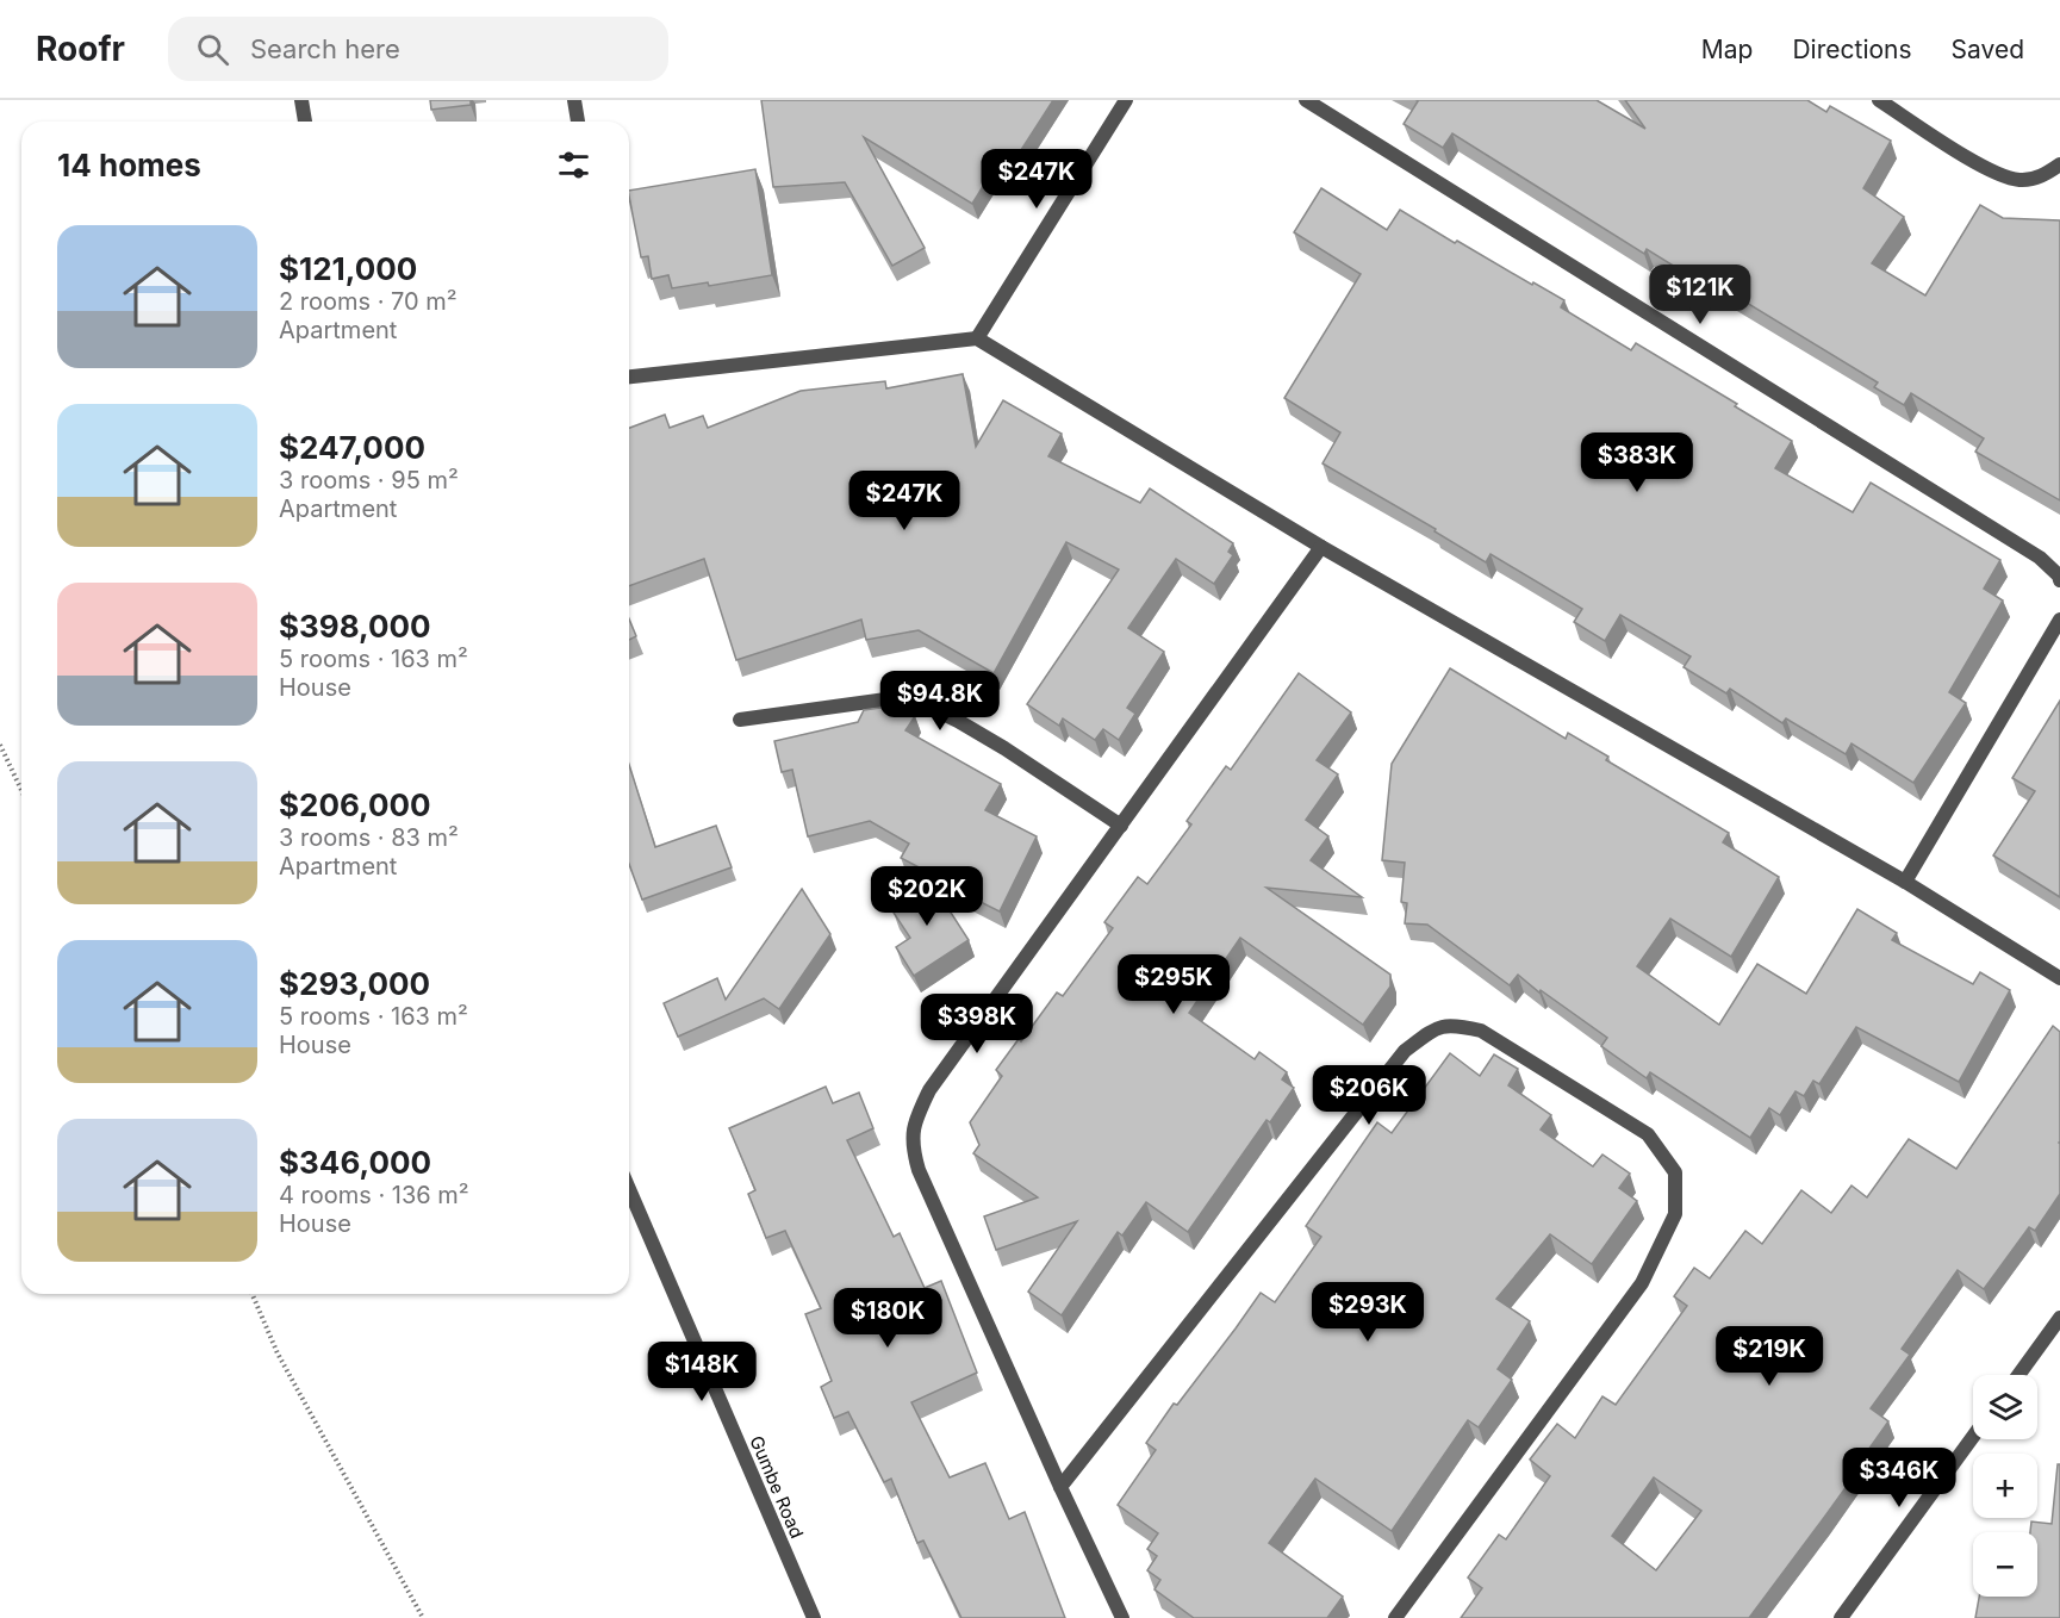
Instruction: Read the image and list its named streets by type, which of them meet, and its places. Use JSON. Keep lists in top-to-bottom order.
{
  "streets": {
    "street": ["Gumbe Road"]
  },
  "page": {
    "header": "Roofr",
    "search": "Search here",
    "nav": ["Map", "Directions", "Saved"],
    "heading": "14 homes",
    "price": [
      "$247K",
      "$121K",
      "$383K",
      "$247K",
      "$94.8K",
      "$202K",
      "$295K",
      "$398K",
      "$206K",
      "$293K",
      "$180K",
      "$219K",
      "$148K",
      "$346K"
    ],
    "list": [
      {
        "name": "$121,000",
        "note": "2 rooms · 70 m² · Apartment"
      },
      {
        "name": "$247,000",
        "note": "3 rooms · 95 m² · Apartment"
      },
      {
        "name": "$398,000",
        "note": "5 rooms · 163 m² · House"
      },
      {
        "name": "$206,000",
        "note": "3 rooms · 83 m² · Apartment"
      },
      {
        "name": "$293,000",
        "note": "5 rooms · 163 m² · House"
      },
      {
        "name": "$346,000",
        "note": "4 rooms · 136 m² · House"
      }
    ],
    "map_buttons": ["+", "−"]
  }
}
